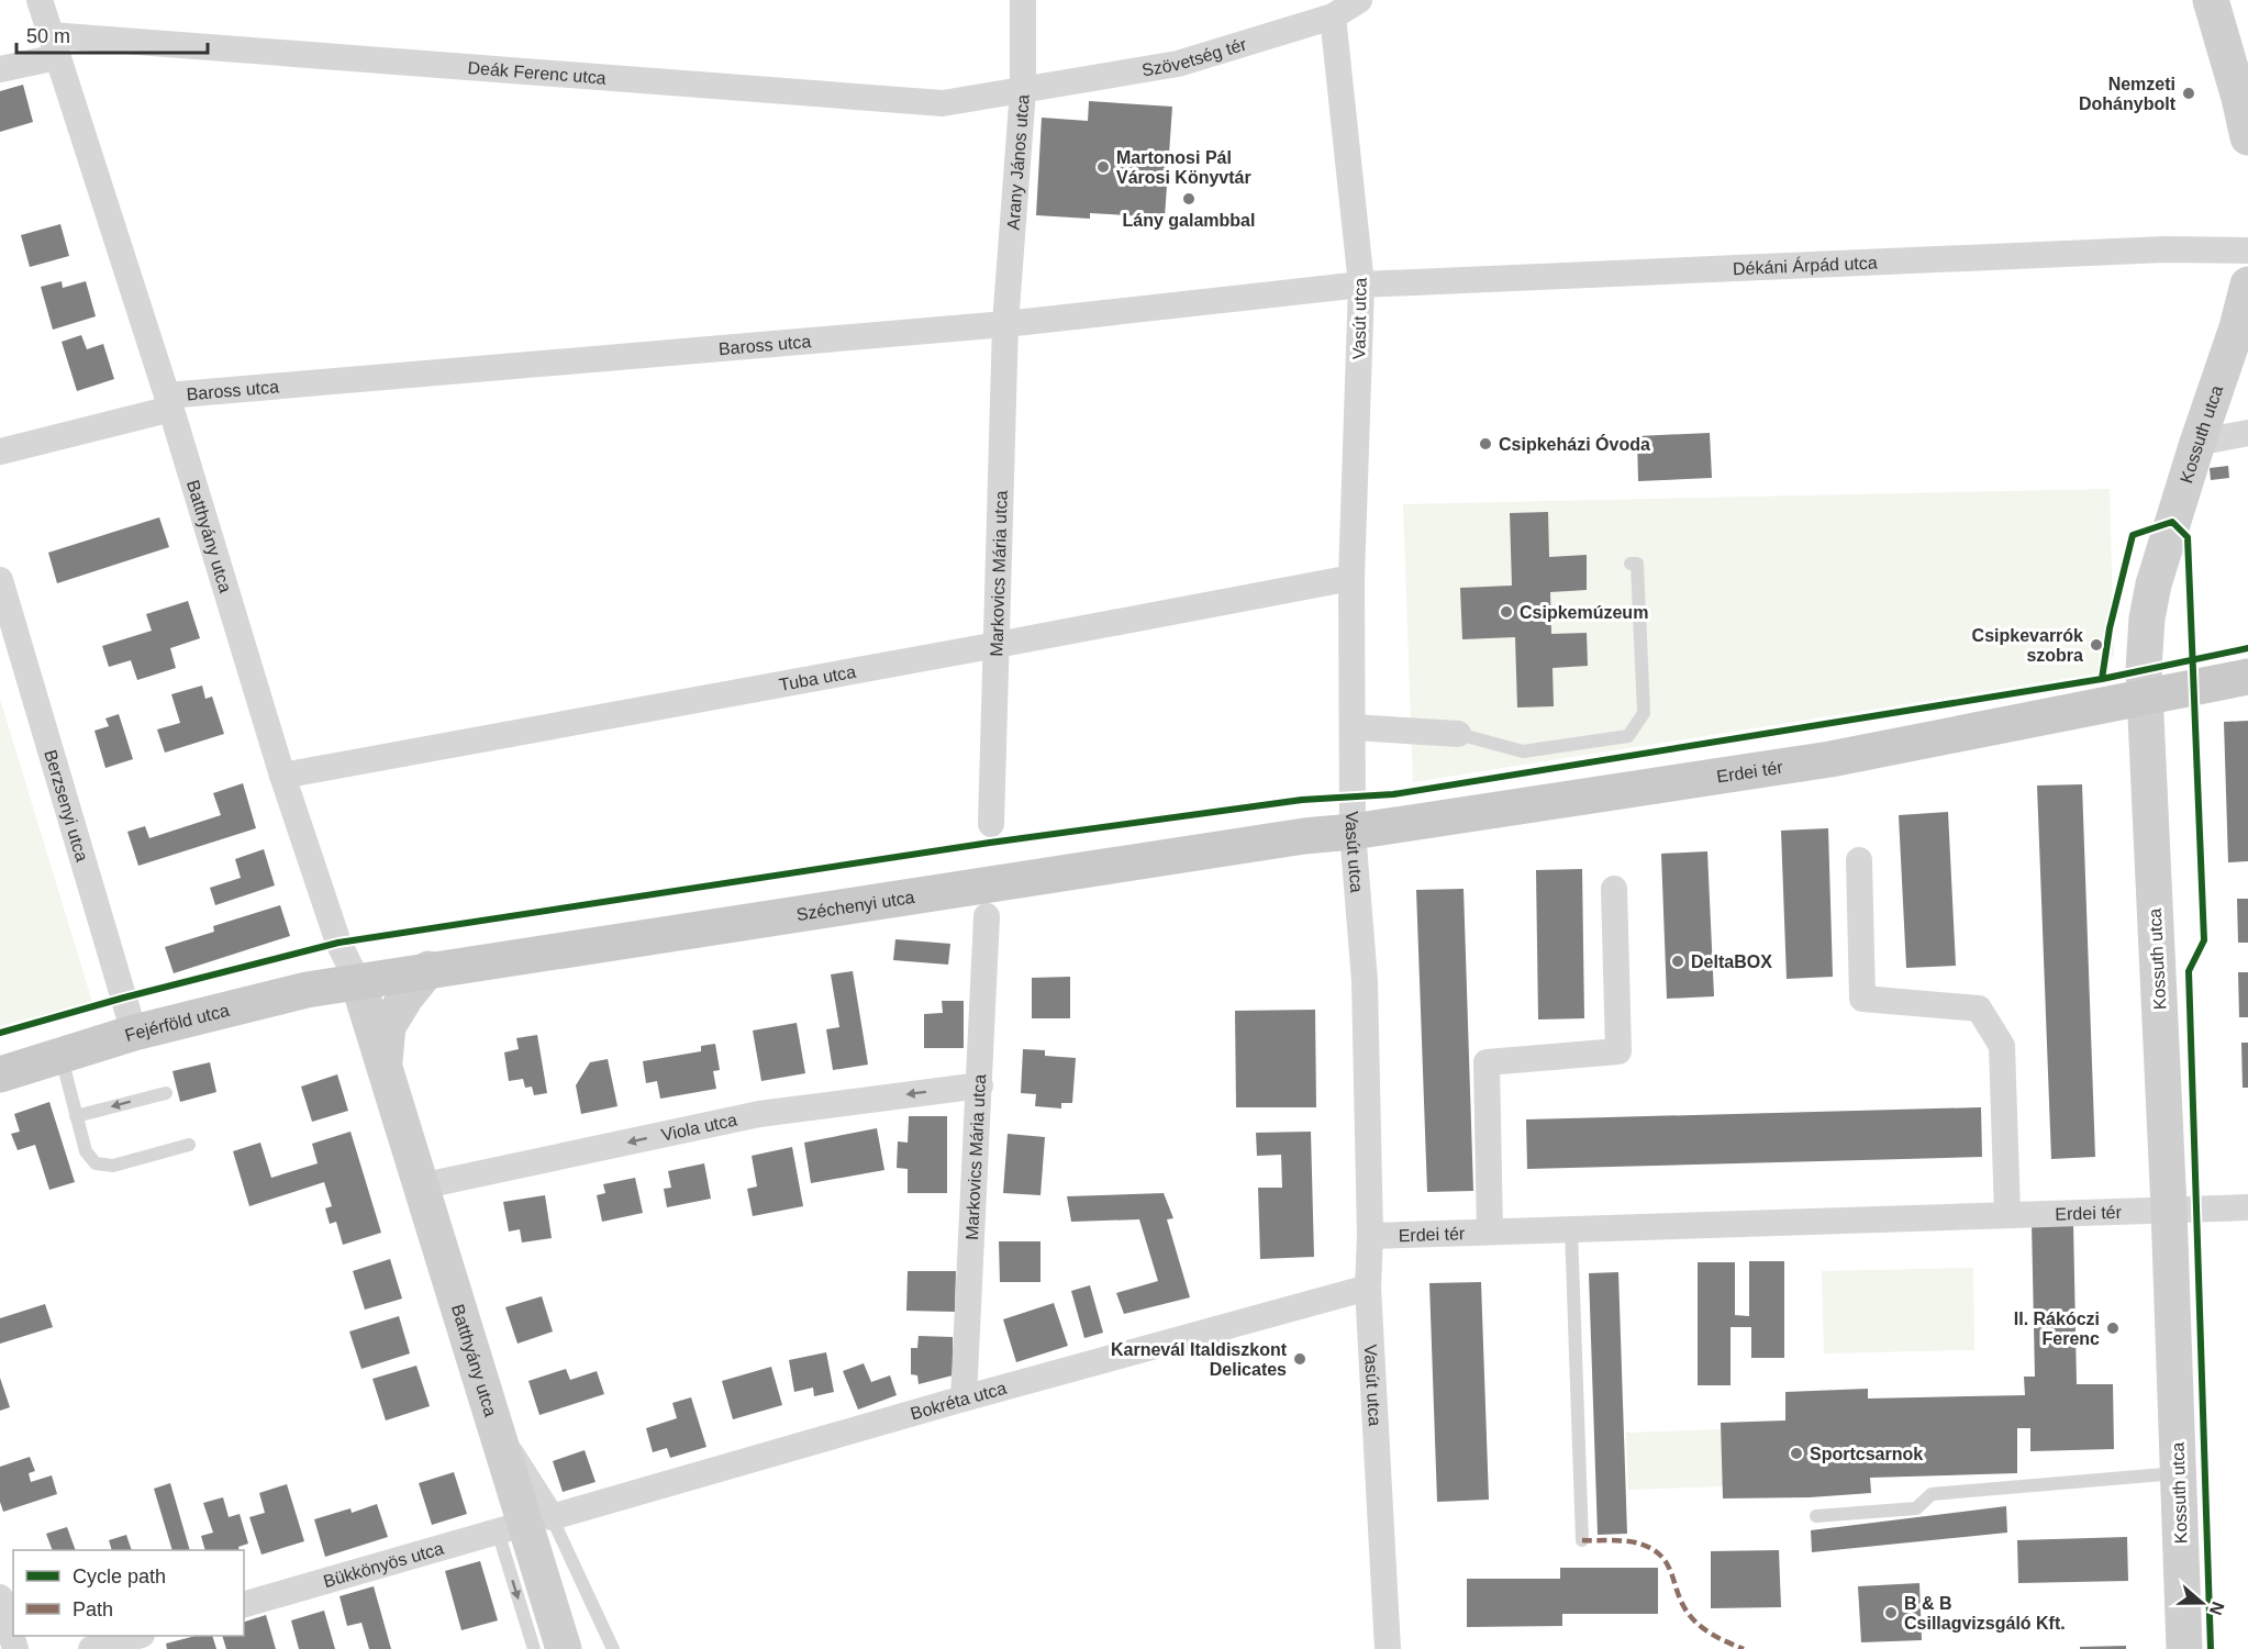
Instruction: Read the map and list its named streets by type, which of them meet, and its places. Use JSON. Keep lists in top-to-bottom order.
{
  "streets": {
    "main road": [
      "Kossuth utca",
      "Batthyány utca",
      "Erdei tér",
      "Széchenyi utca",
      "Fejérföld utca"
    ],
    "street": [
      "Szövetség tér",
      "Deák Ferenc utca",
      "Arany János utca",
      "Dékáni Árpád utca",
      "Vasút utca",
      "Baross utca",
      "Markovics Mária utca",
      "Tuba utca",
      "Berzsenyi utca",
      "Viola utca",
      "Bokréta utca",
      "Bükkönyös utca"
    ]
  },
  "crossings": [
    ["Szövetség tér", "Deák Ferenc utca"],
    ["Szövetség tér", "Arany János utca"],
    ["Szövetség tér", "Vasút utca"],
    ["Deák Ferenc utca", "Arany János utca"],
    ["Deák Ferenc utca", "Batthyány utca"],
    ["Arany János utca", "Baross utca"],
    ["Arany János utca", "Markovics Mária utca"],
    ["Dékáni Árpád utca", "Vasút utca"],
    ["Dékáni Árpád utca", "Baross utca"],
    ["Vasút utca", "Baross utca"],
    ["Vasút utca", "Tuba utca"],
    ["Vasút utca", "Erdei tér"],
    ["Vasút utca", "Széchenyi utca"],
    ["Vasút utca", "Bokréta utca"],
    ["Baross utca", "Batthyány utca"],
    ["Baross utca", "Markovics Mária utca"],
    ["Kossuth utca", "Erdei tér"],
    ["Batthyány utca", "Tuba utca"],
    ["Batthyány utca", "Széchenyi utca"],
    ["Batthyány utca", "Fejérföld utca"],
    ["Batthyány utca", "Viola utca"],
    ["Batthyány utca", "Bokréta utca"],
    ["Batthyány utca", "Bükkönyös utca"],
    ["Markovics Mária utca", "Tuba utca"],
    ["Markovics Mária utca", "Viola utca"],
    ["Markovics Mária utca", "Bokréta utca"],
    ["Erdei tér", "Széchenyi utca"],
    ["Berzsenyi utca", "Fejérföld utca"],
    ["Széchenyi utca", "Fejérföld utca"],
    ["Bokréta utca", "Bükkönyös utca"]
  ],
  "one_way": ["Viola utca"],
  "places": [
    "Nemzeti Dohánybolt",
    "Martonosi Pál Városi Könyvtár",
    "Lány galambbal",
    "Csipkeházi Óvoda",
    "Csipkemúzeum",
    "Csipkevarrók szobra",
    "DeltaBOX",
    "II. Rákóczi Ferenc",
    "Karnevál Italdiszkont Delicates",
    "Sportcsarnok",
    "B & B Csillagvizsgáló Kft."
  ],
  "legend": ["Cycle path", "Path"],
  "scale_bar": "50 m",
  "north": "right"
}
